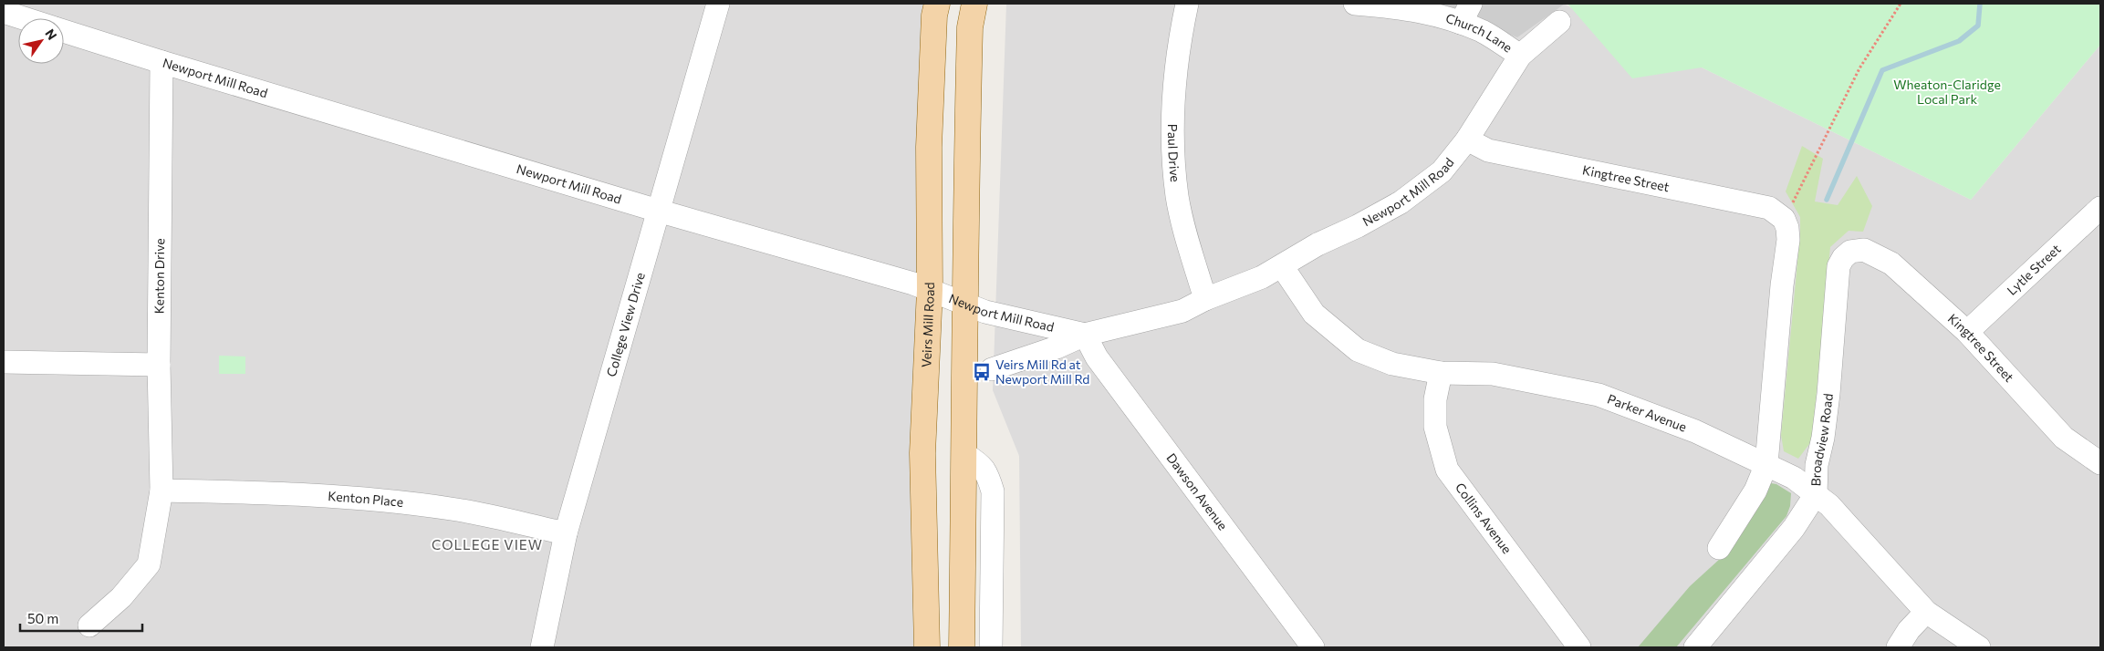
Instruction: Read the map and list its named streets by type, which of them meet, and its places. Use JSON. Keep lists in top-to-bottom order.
{
  "streets": {
    "main road": ["Veirs Mill Road"],
    "street": [
      "Church Lane",
      "Newport Mill Road",
      "Paul Drive",
      "Kingtree Street",
      "Lytle Street",
      "Kenton Drive",
      "College View Drive",
      "Parker Avenue",
      "Broadview Road",
      "Dawson Avenue",
      "Kenton Place",
      "Collins Avenue"
    ]
  },
  "crossings": [
    ["Church Lane", "Newport Mill Road"],
    ["Newport Mill Road", "Paul Drive"],
    ["Newport Mill Road", "Kingtree Street"],
    ["Newport Mill Road", "Kenton Drive"],
    ["Newport Mill Road", "College View Drive"],
    ["Newport Mill Road", "Veirs Mill Road"],
    ["Newport Mill Road", "Parker Avenue"],
    ["Newport Mill Road", "Dawson Avenue"],
    ["Kingtree Street", "Lytle Street"],
    ["Kingtree Street", "Broadview Road"],
    ["Kenton Drive", "Kenton Place"],
    ["College View Drive", "Kenton Place"],
    ["Parker Avenue", "Broadview Road"],
    ["Parker Avenue", "Collins Avenue"]
  ],
  "districts": ["COLLEGE VIEW"],
  "parks": ["Wheaton-Claridge Local Park"],
  "places": {
    "bus stop": ["Veirs Mill Rd at Newport Mill Rd"]
  },
  "scale_bar": "50 m",
  "north": "top right"
}
